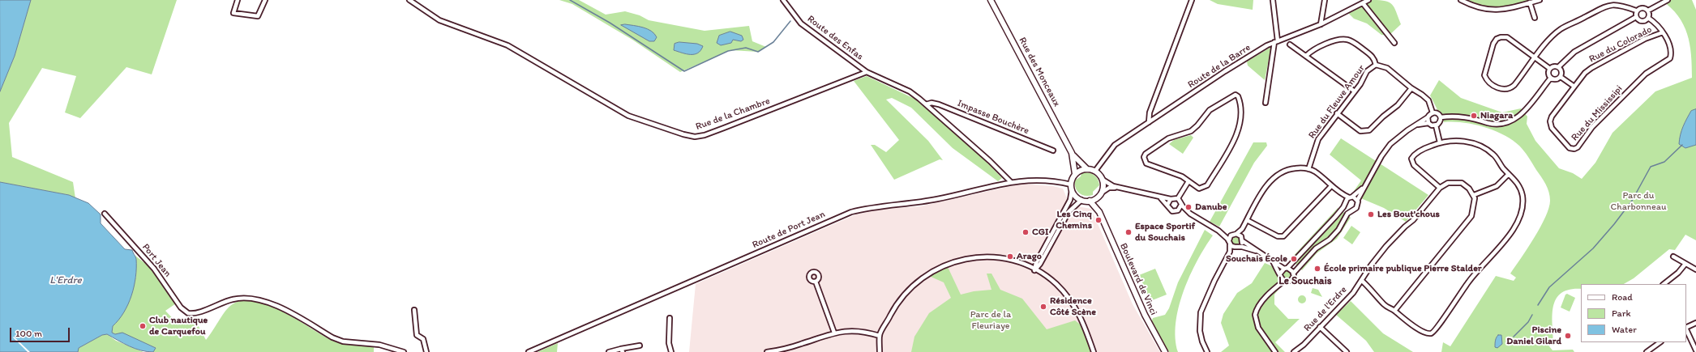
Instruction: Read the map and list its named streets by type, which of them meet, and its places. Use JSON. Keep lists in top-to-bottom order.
{
  "streets": {
    "main road": ["Rue des Monceaux", "Boulevard de Vinci"],
    "street": [
      "Route des Enfas",
      "Rue du Colorado",
      "Route de la Barre",
      "Rue du Fleuve Amour",
      "Rue du Mississipi",
      "Rue de la Chambre",
      "Impasse Bouchère",
      "Route de Port Jean",
      "Port Jean",
      "Rue de l'Erdre"
    ]
  },
  "crossings": [
    ["Route des Enfas", "Rue de la Chambre"],
    ["Rue du Colorado", "Rue du Mississipi"],
    ["Route de la Barre", "Rue des Monceaux"],
    ["Route de la Barre", "Route de Port Jean"],
    ["Route de la Barre", "Boulevard de Vinci"],
    ["Rue des Monceaux", "Route de Port Jean"],
    ["Rue des Monceaux", "Boulevard de Vinci"],
    ["Route de Port Jean", "Boulevard de Vinci"]
  ],
  "districts": ["Le Souchais"],
  "water": ["L'Erdre"],
  "parks": ["Parc du Charbonneau", "Parc de la Fleuriaye"],
  "places": [
    "Niagara",
    "Danube",
    "Les Bout'chous",
    "Les Cinq Chemins",
    "CGI",
    "Espace Sportif du Souchais",
    "Arago",
    "Souchais École",
    "École primaire publique Pierre Stalder",
    "Résidence Côté Scène",
    "Club nautique de Carquefou",
    "Piscine Daniel Gilard"
  ],
  "legend": ["Road", "Park", "Water"],
  "scale_bar": "100 m"
}
